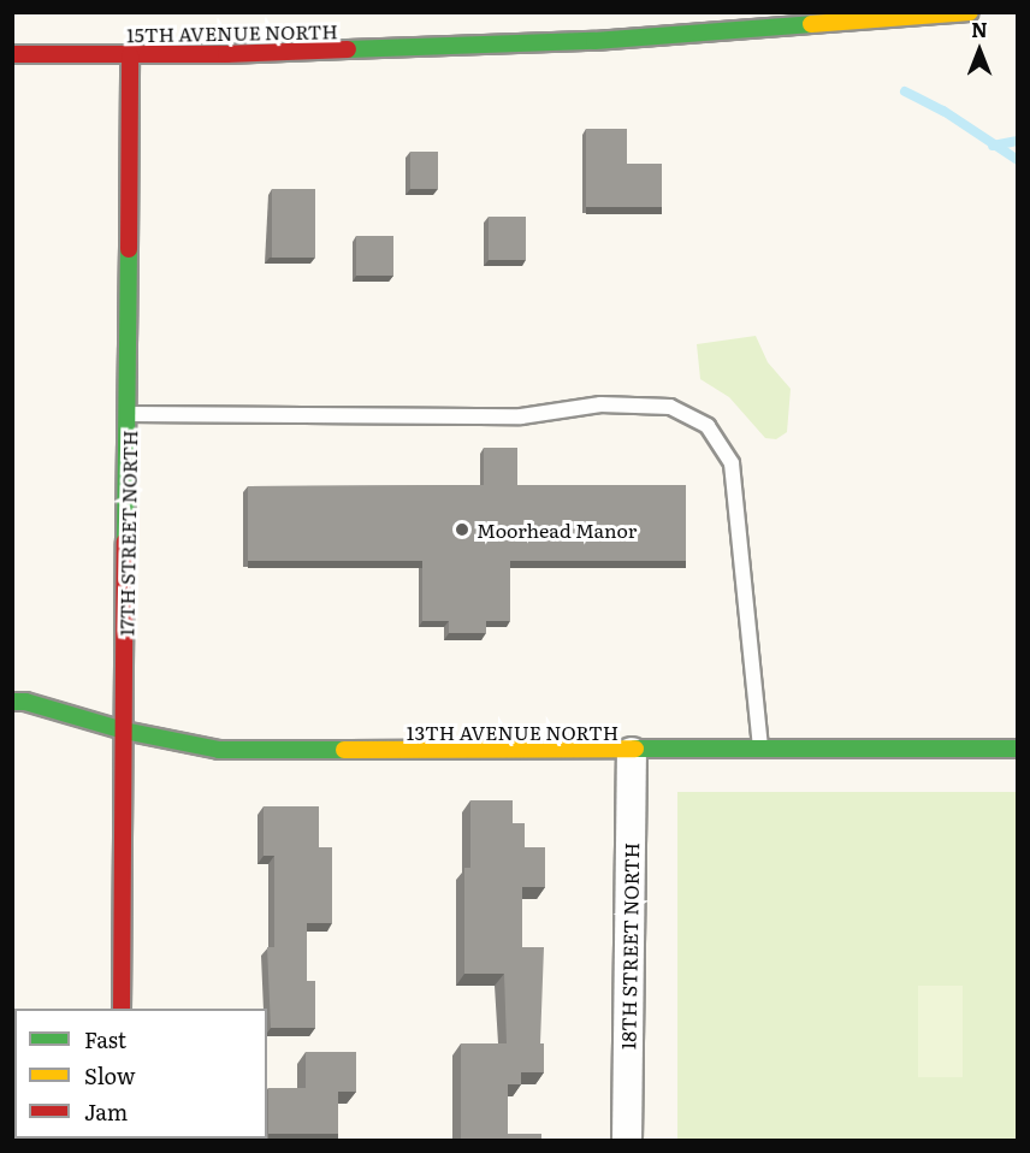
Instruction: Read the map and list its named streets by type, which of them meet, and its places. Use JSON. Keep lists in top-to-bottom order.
{
  "streets": {
    "street": [
      "15TH AVENUE NORTH",
      "17TH STREET NORTH",
      "13TH AVENUE NORTH",
      "18TH STREET NORTH"
    ]
  },
  "crossings": [
    ["15TH AVENUE NORTH", "17TH STREET NORTH"],
    ["17TH STREET NORTH", "13TH AVENUE NORTH"],
    ["13TH AVENUE NORTH", "18TH STREET NORTH"]
  ],
  "places": ["Moorhead Manor"],
  "legend": ["Fast", "Slow", "Jam"],
  "north": "top"
}
